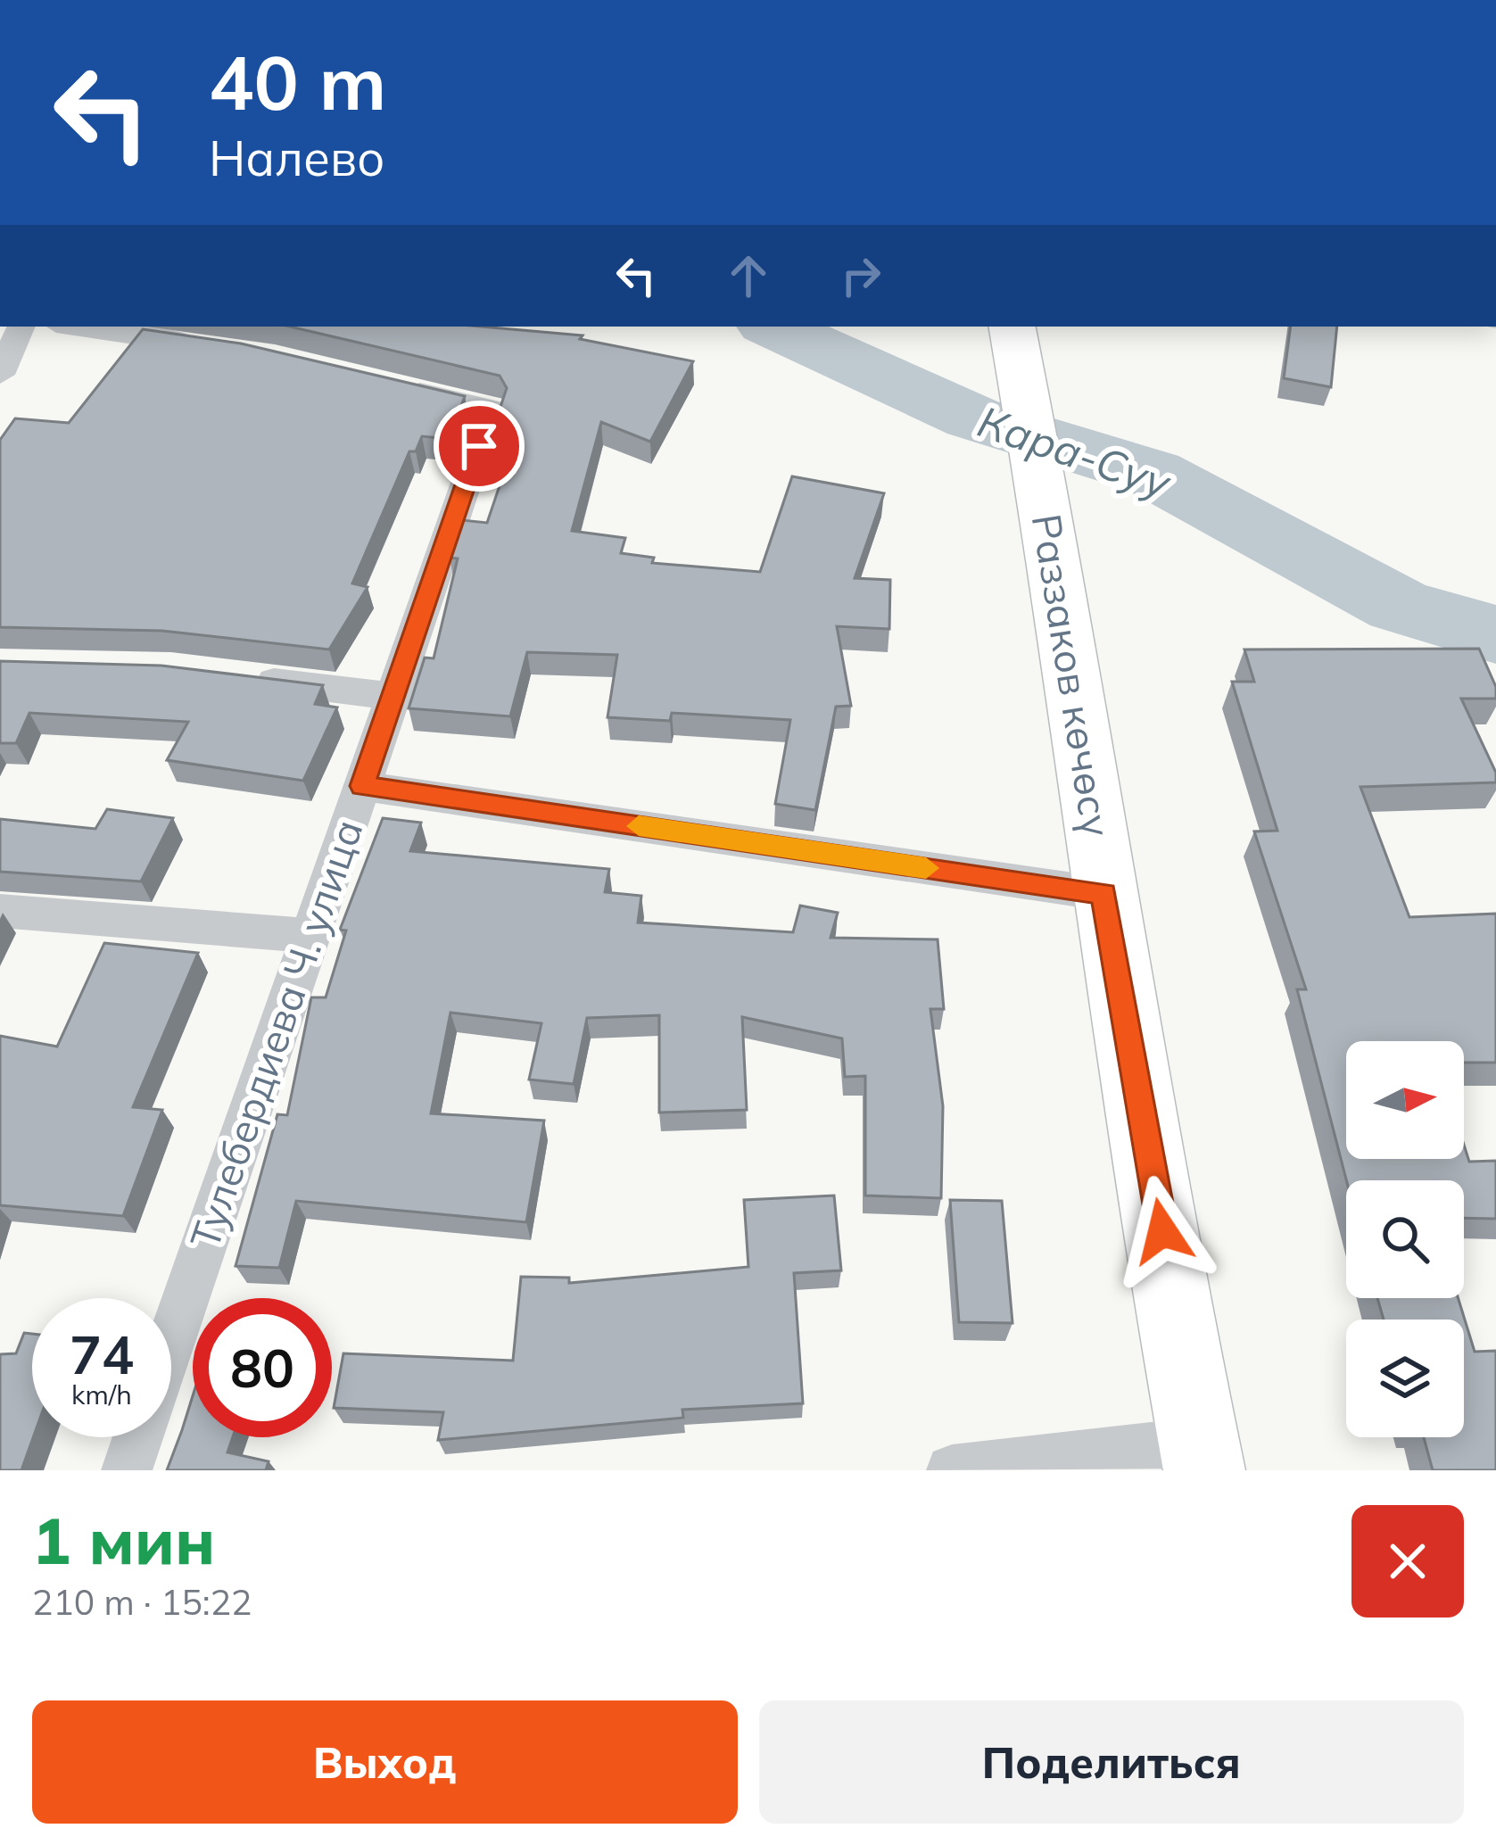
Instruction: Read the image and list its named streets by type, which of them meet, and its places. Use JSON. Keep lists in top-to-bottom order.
{
  "streets": {
    "highway": ["Раззаков көчөсү"],
    "street": ["Тулебердиева Ч. улица"]
  },
  "water": ["Кара-Суу"],
  "north": "right",
  "page": {
    "turn": ["40 m", "Налево"],
    "speed": "74 km/h",
    "limit": "80",
    "heading": ["1 мин", "210 m · 15:22"],
    "buttons": ["Выход", "Поделиться"]
  }
}
